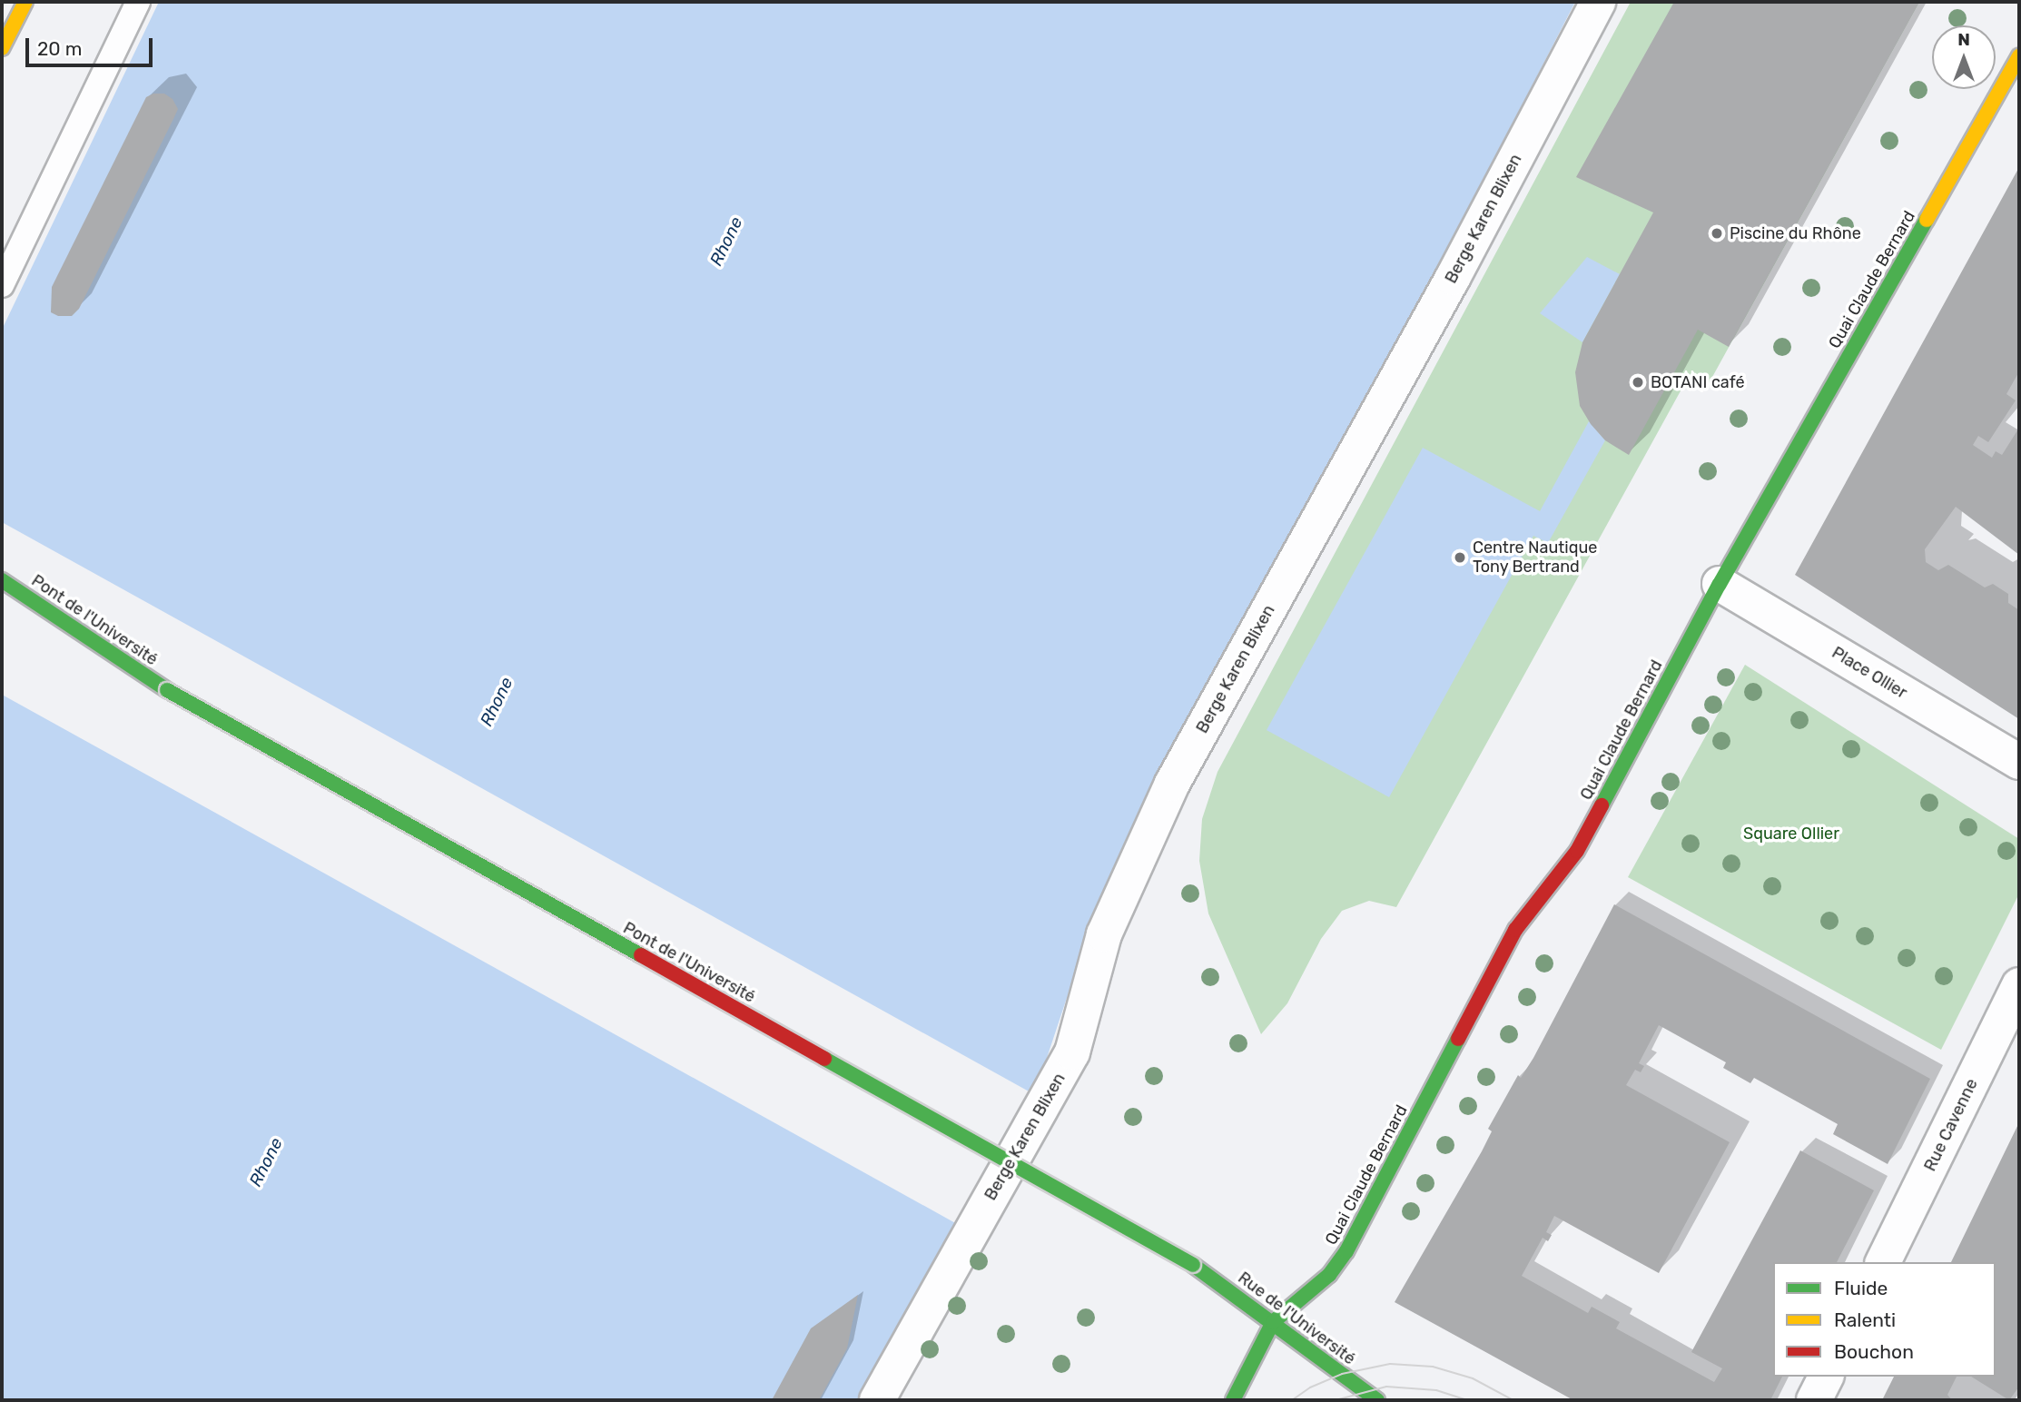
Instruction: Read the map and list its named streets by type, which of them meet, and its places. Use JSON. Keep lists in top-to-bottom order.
{
  "streets": {
    "main road": ["Quai Claude Bernard", "Pont de l'Université", "Rue de l'Université"],
    "street": ["Berge Karen Blixen", "Place Ollier", "Rue Cavenne"]
  },
  "crossings": [
    ["Quai Claude Bernard", "Place Ollier"],
    ["Quai Claude Bernard", "Rue de l'Université"],
    ["Pont de l'Université", "Rue de l'Université"]
  ],
  "water": ["Rhone"],
  "parks": ["Square Ollier"],
  "places": ["Piscine du Rhône", "BOTANI café", "Centre Nautique Tony Bertrand"],
  "legend": ["Fluide", "Ralenti", "Bouchon"],
  "scale_bar": "20 m",
  "north": "top"
}
